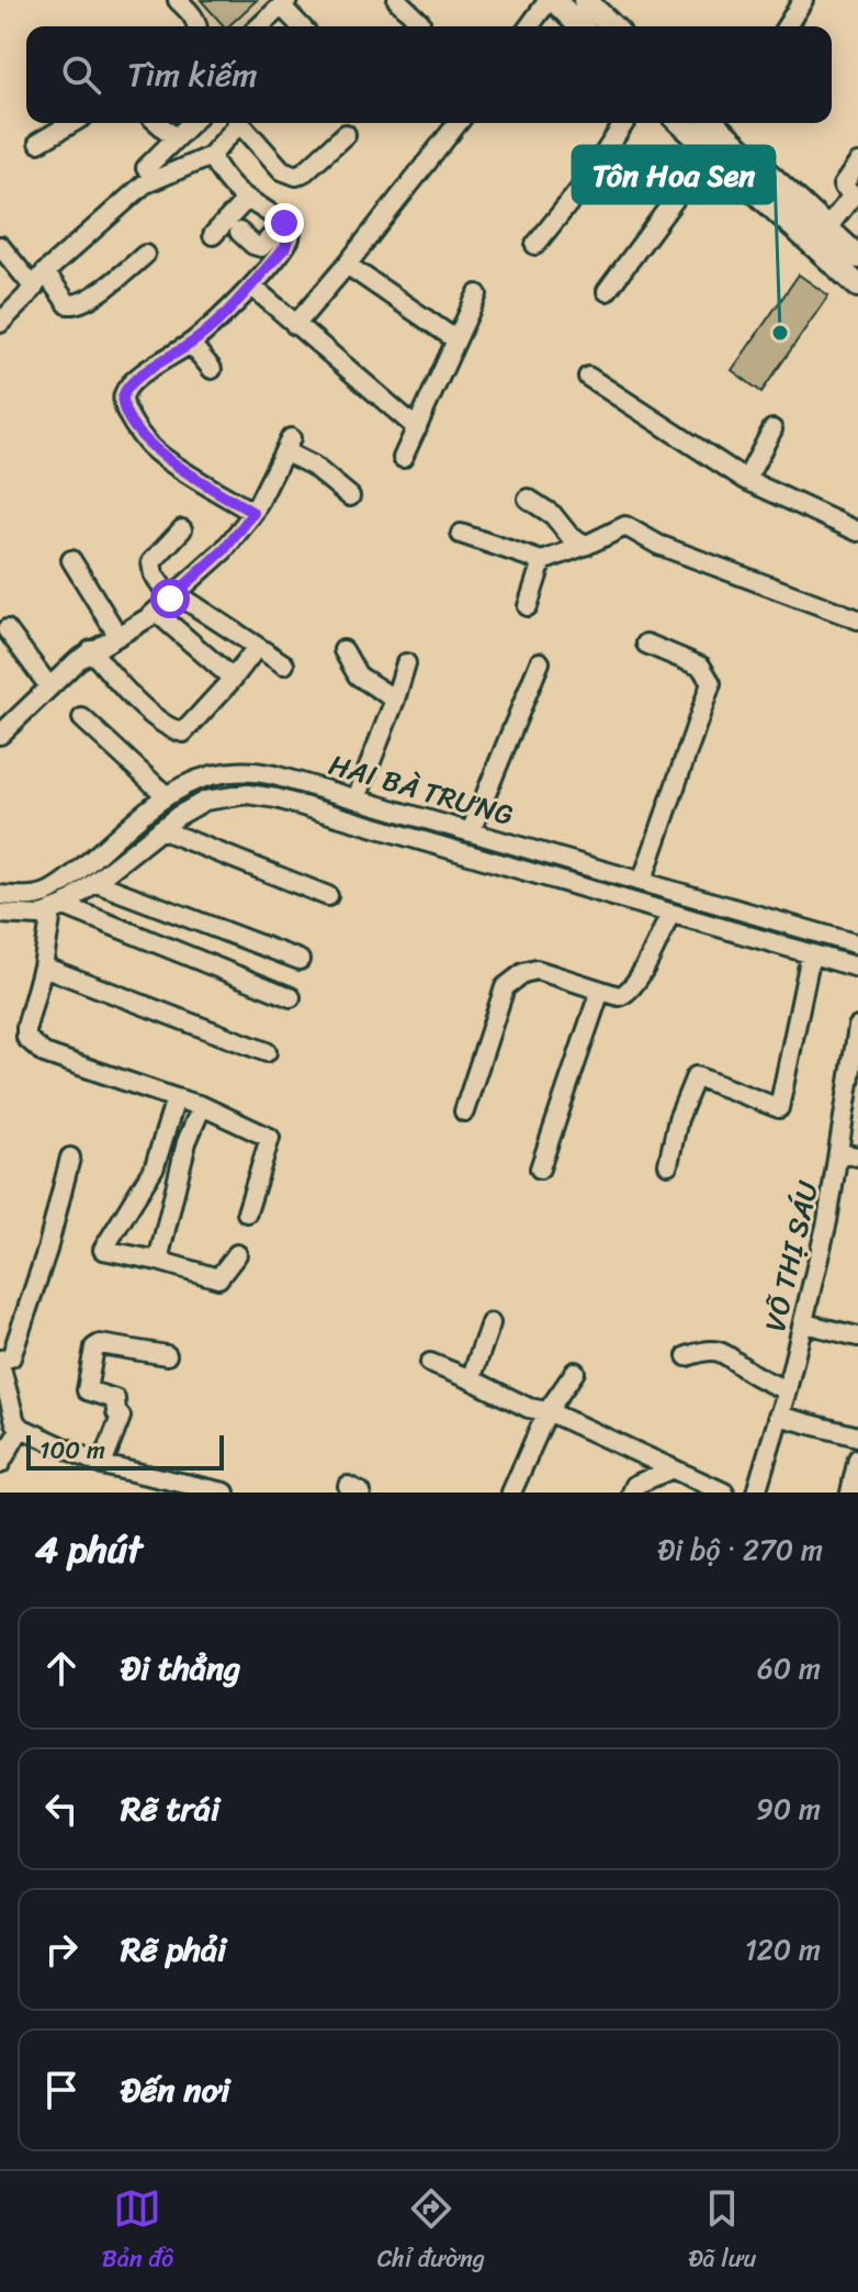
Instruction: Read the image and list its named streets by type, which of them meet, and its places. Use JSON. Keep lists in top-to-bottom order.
{
  "streets": {
    "street": ["HAI BÀ TRƯNG", "VÕ THỊ SÁU"]
  },
  "places": ["Tôn Hoa Sen"],
  "scale_bar": "100 m",
  "page": {
    "search": "Tìm kiếm",
    "scale": "100 m",
    "heading": ["4 phút", "Đi bộ · 270 m"],
    "list": [
      ["Đi thẳng", "60 m"],
      ["Rẽ trái", "90 m"],
      ["Rẽ phải", "120 m"],
      "Đến nơi"
    ],
    "nav": ["Bản đồ", "Chỉ đường", "Đã lưu"]
  }
}
